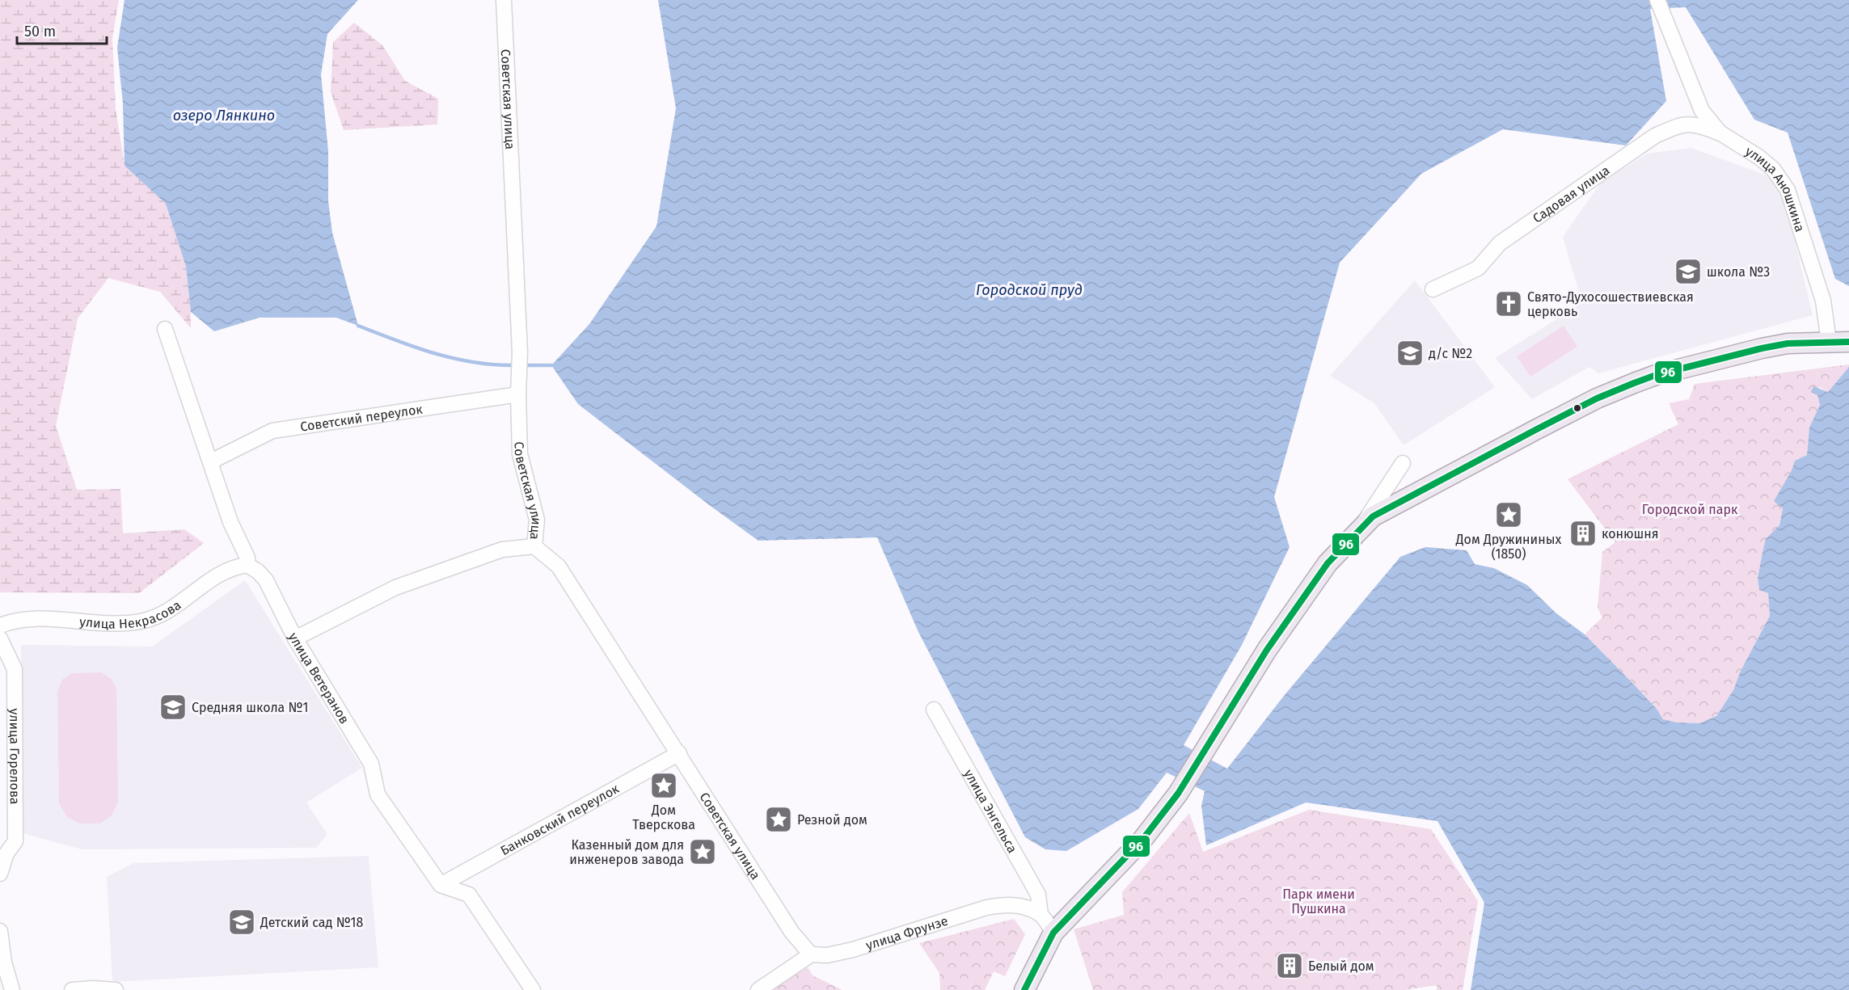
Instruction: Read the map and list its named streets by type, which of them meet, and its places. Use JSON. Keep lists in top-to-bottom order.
{
  "streets": {
    "street": [
      "Советская улица",
      "улица Аношкина",
      "Садовая улица",
      "Советский переулок",
      "улица Некрасова",
      "улица Ветеранов",
      "улица Горелова",
      "улица Энгельса",
      "Банковский переулок",
      "улица Фрунзе"
    ]
  },
  "crossings": [
    ["Советская улица", "Советский переулок"],
    ["Советская улица", "Банковский переулок"],
    ["Советская улица", "улица Фрунзе"],
    ["улица Аношкина", "Садовая улица"],
    ["улица Некрасова", "улица Ветеранов"],
    ["улица Ветеранов", "Банковский переулок"],
    ["улица Энгельса", "улица Фрунзе"]
  ],
  "water": ["озеро Лянкино", "Городской пруд"],
  "parks": ["Городской парк", "Парк имени Пушкина"],
  "places": {
    "school or university": [
      "школа №3",
      "д/с №2",
      "Средняя школа №1",
      "Детский сад №18"
    ],
    "church": ["Свято-Духосошествиевская церковь"],
    "place": [
      "Дом Дружининых (1850)",
      "Дом Тверскова",
      "Резной дом",
      "Казенный дом для инженеров завода"
    ],
    "building": ["конюшня", "Белый дом"]
  },
  "lines": ["transit line 96"],
  "scale_bar": "50 m"
}
